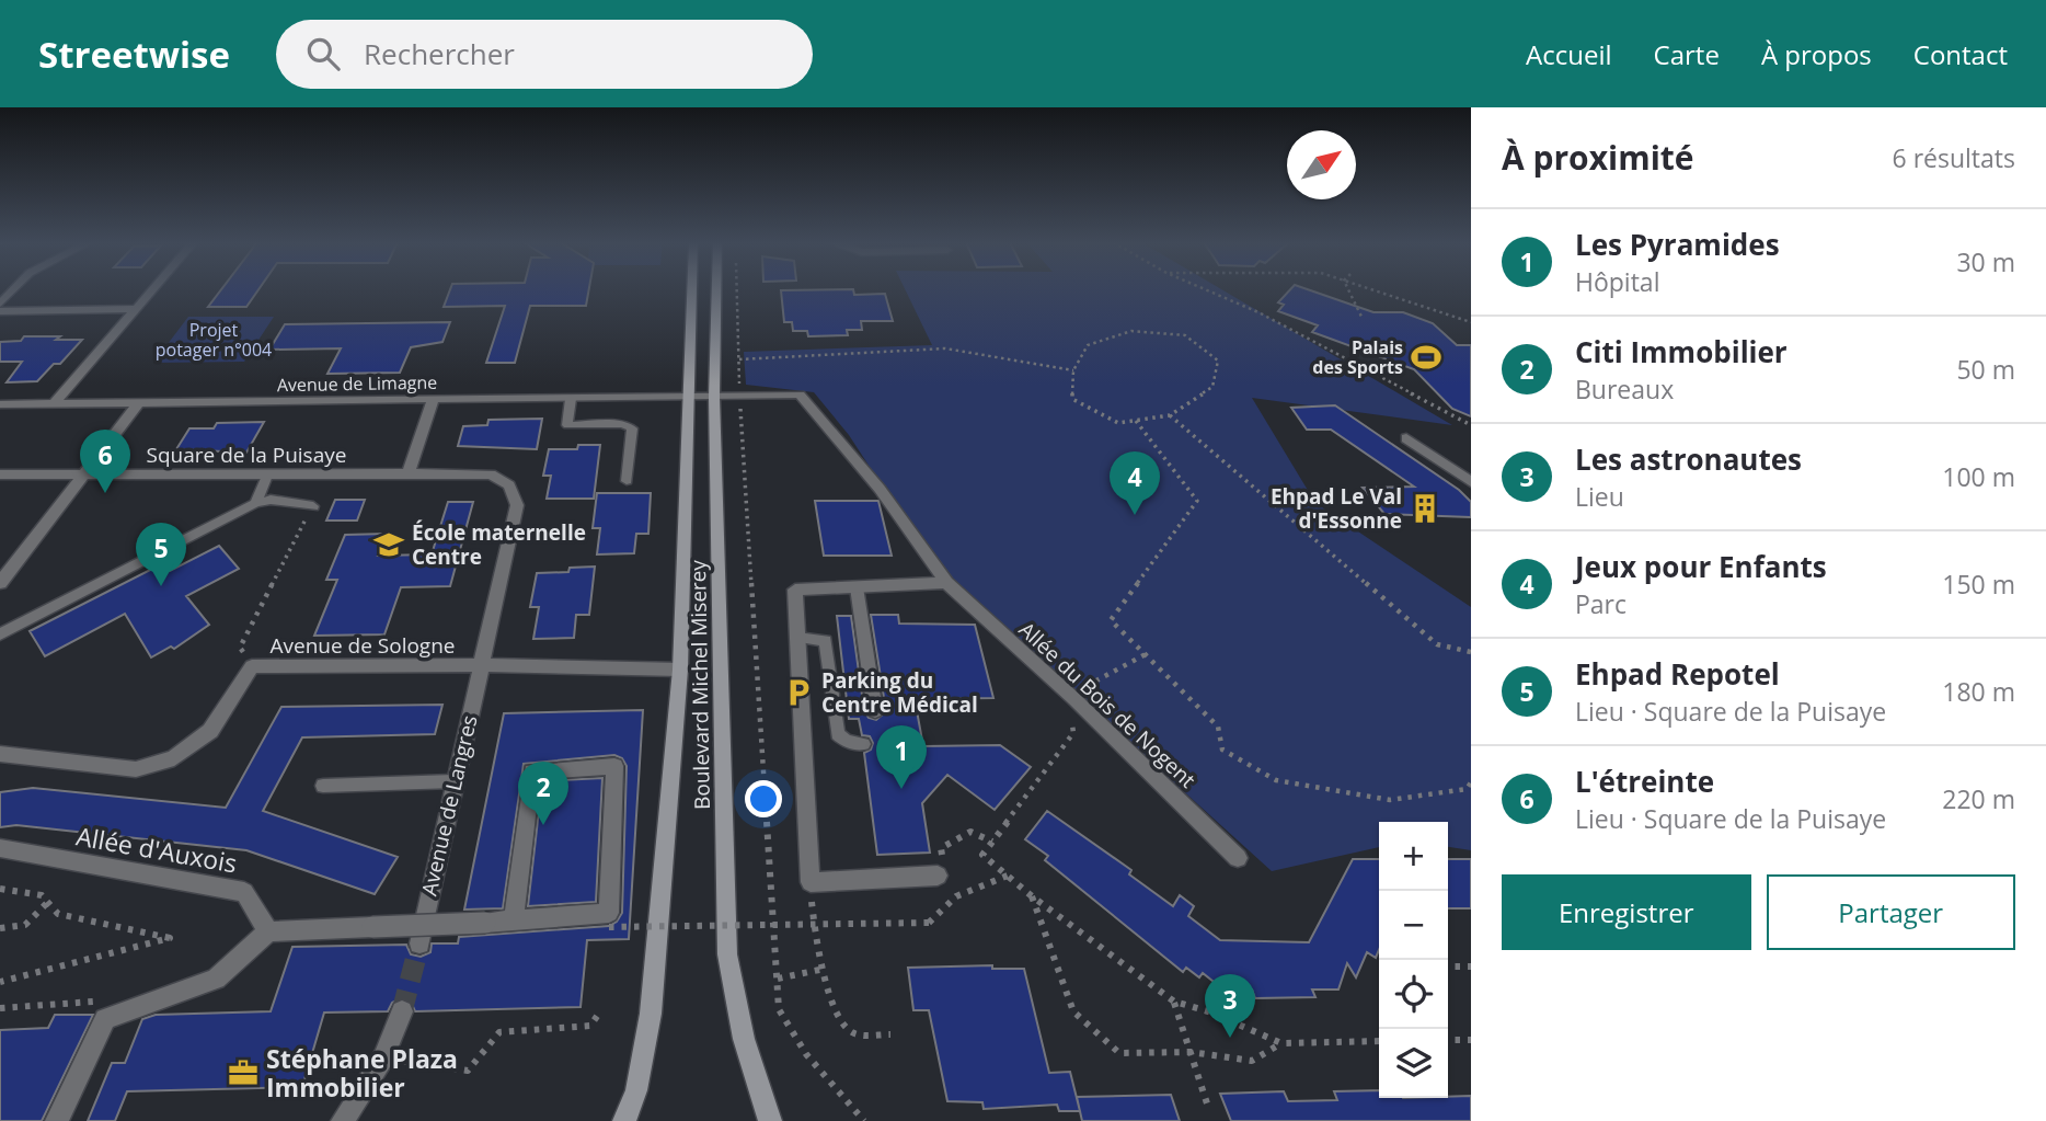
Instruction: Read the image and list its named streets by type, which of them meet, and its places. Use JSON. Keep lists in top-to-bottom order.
{
  "streets": {
    "street": [
      "Avenue de Limagne",
      "Square de la Puisaye",
      "Avenue de Sologne",
      "Boulevard Michel Miserey",
      "Allée du Bois de Nogent",
      "Avenue de Langres",
      "Allée d'Auxois"
    ]
  },
  "crossings": [
    ["Avenue de Limagne", "Boulevard Michel Miserey"],
    ["Avenue de Limagne", "Allée du Bois de Nogent"],
    ["Square de la Puisaye", "Avenue de Sologne"],
    ["Square de la Puisaye", "Avenue de Langres"],
    ["Avenue de Sologne", "Boulevard Michel Miserey"],
    ["Avenue de Sologne", "Avenue de Langres"],
    ["Boulevard Michel Miserey", "Allée du Bois de Nogent"]
  ],
  "parks": ["Projet potager n°004"],
  "places": {
    "sports": ["Palais des Sports"],
    "building": ["Ehpad Le Val d'Essonne"],
    "school or university": ["École maternelle Centre"],
    "parking": ["Parking du Centre Médical"],
    "office": ["Stéphane Plaza Immobilier"]
  },
  "north": "top right",
  "page": {
    "header": "Streetwise",
    "search": "Rechercher",
    "nav": [
      "Accueil",
      "Carte",
      "À propos",
      "Contact"
    ],
    "heading": ["À proximité", "6 résultats"],
    "list": [
      {
        "mark": "1",
        "name": "Les Pyramides",
        "note": "Hôpital",
        "value": "30 m"
      },
      {
        "mark": "2",
        "name": "Citi Immobilier",
        "note": "Bureaux",
        "value": "50 m"
      },
      {
        "mark": "3",
        "name": "Les astronautes",
        "note": "Lieu",
        "value": "100 m"
      },
      {
        "mark": "4",
        "name": "Jeux pour Enfants",
        "note": "Parc",
        "value": "150 m"
      },
      {
        "mark": "5",
        "name": "Ehpad Repotel",
        "note": "Lieu · Square de la Puisaye",
        "value": "180 m"
      },
      {
        "mark": "6",
        "name": "L'étreinte",
        "note": "Lieu · Square de la Puisaye",
        "value": "220 m"
      }
    ],
    "pins": [
      "6",
      "4",
      "5",
      "1",
      "2",
      "3"
    ],
    "map_buttons": ["+", "−"],
    "buttons": ["Enregistrer", "Partager"]
  }
}
